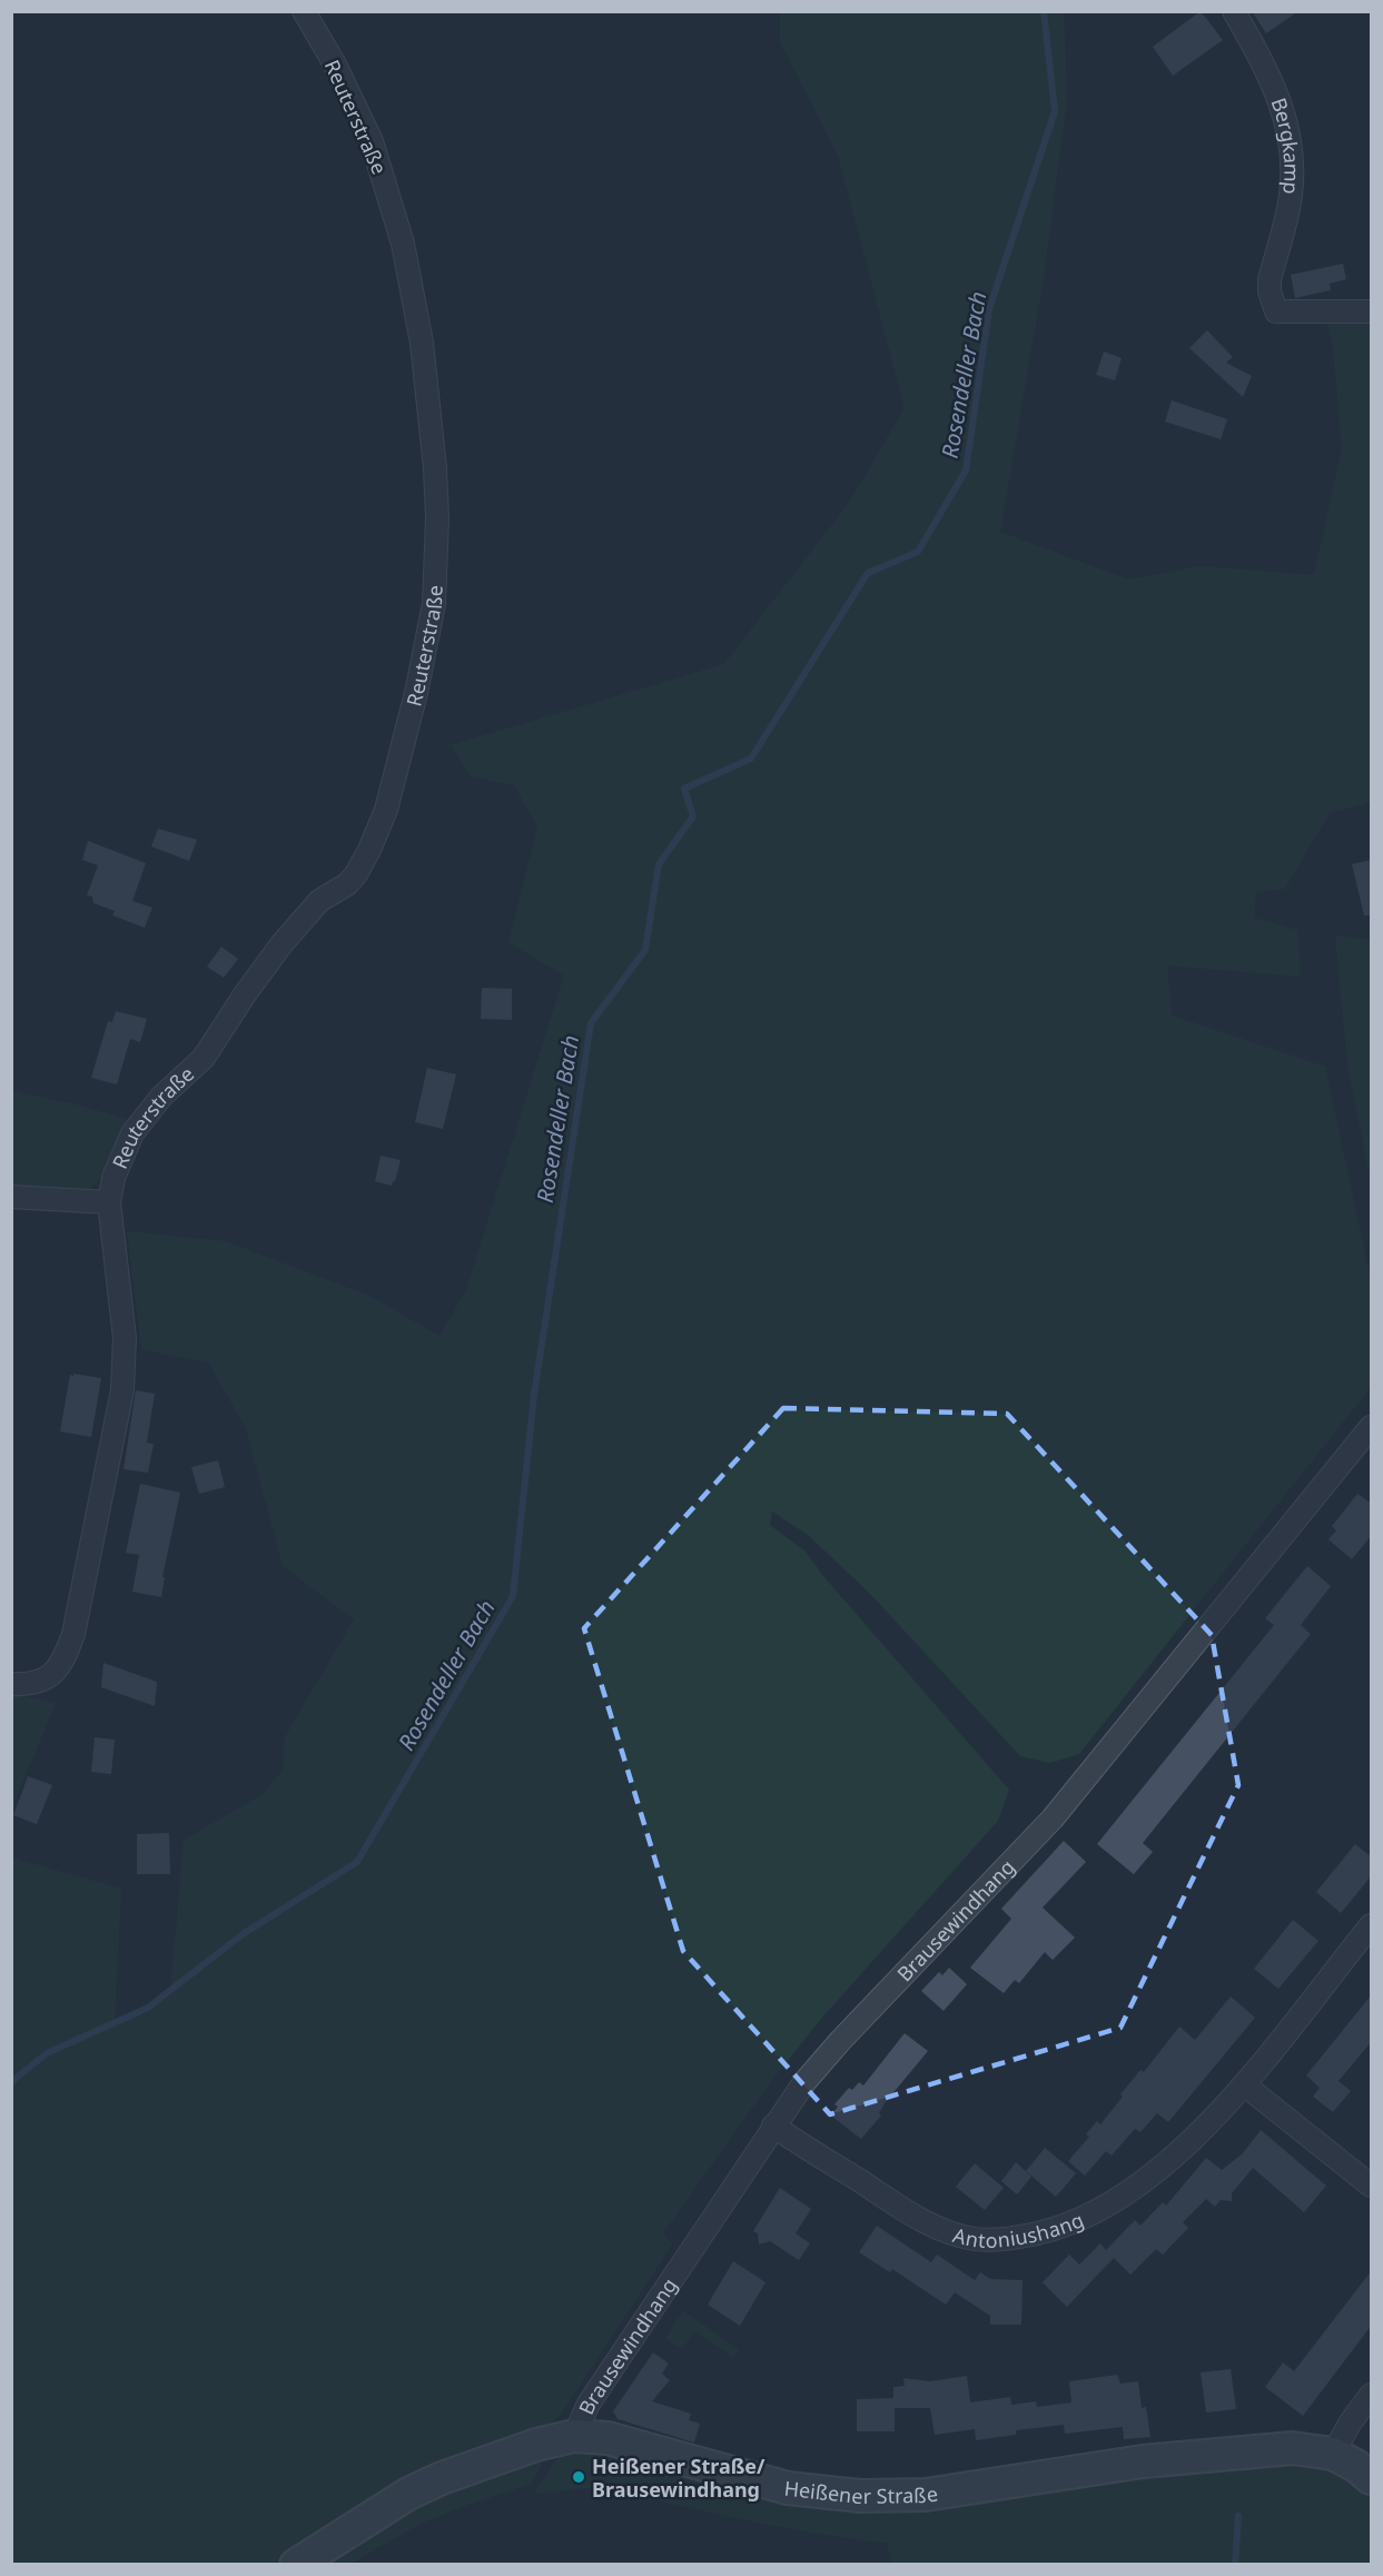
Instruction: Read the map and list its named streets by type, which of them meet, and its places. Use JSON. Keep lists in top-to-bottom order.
{
  "streets": {
    "street": [
      "Reuterstraße",
      "Bergkamp",
      "Brausewindhang",
      "Antoniushang",
      "Heißener Straße"
    ]
  },
  "crossings": [
    ["Brausewindhang", "Antoniushang"],
    ["Brausewindhang", "Heißener Straße"]
  ],
  "water": ["Rosendeller Bach"],
  "places": ["Heißener Straße/ Brausewindhang"]
}
